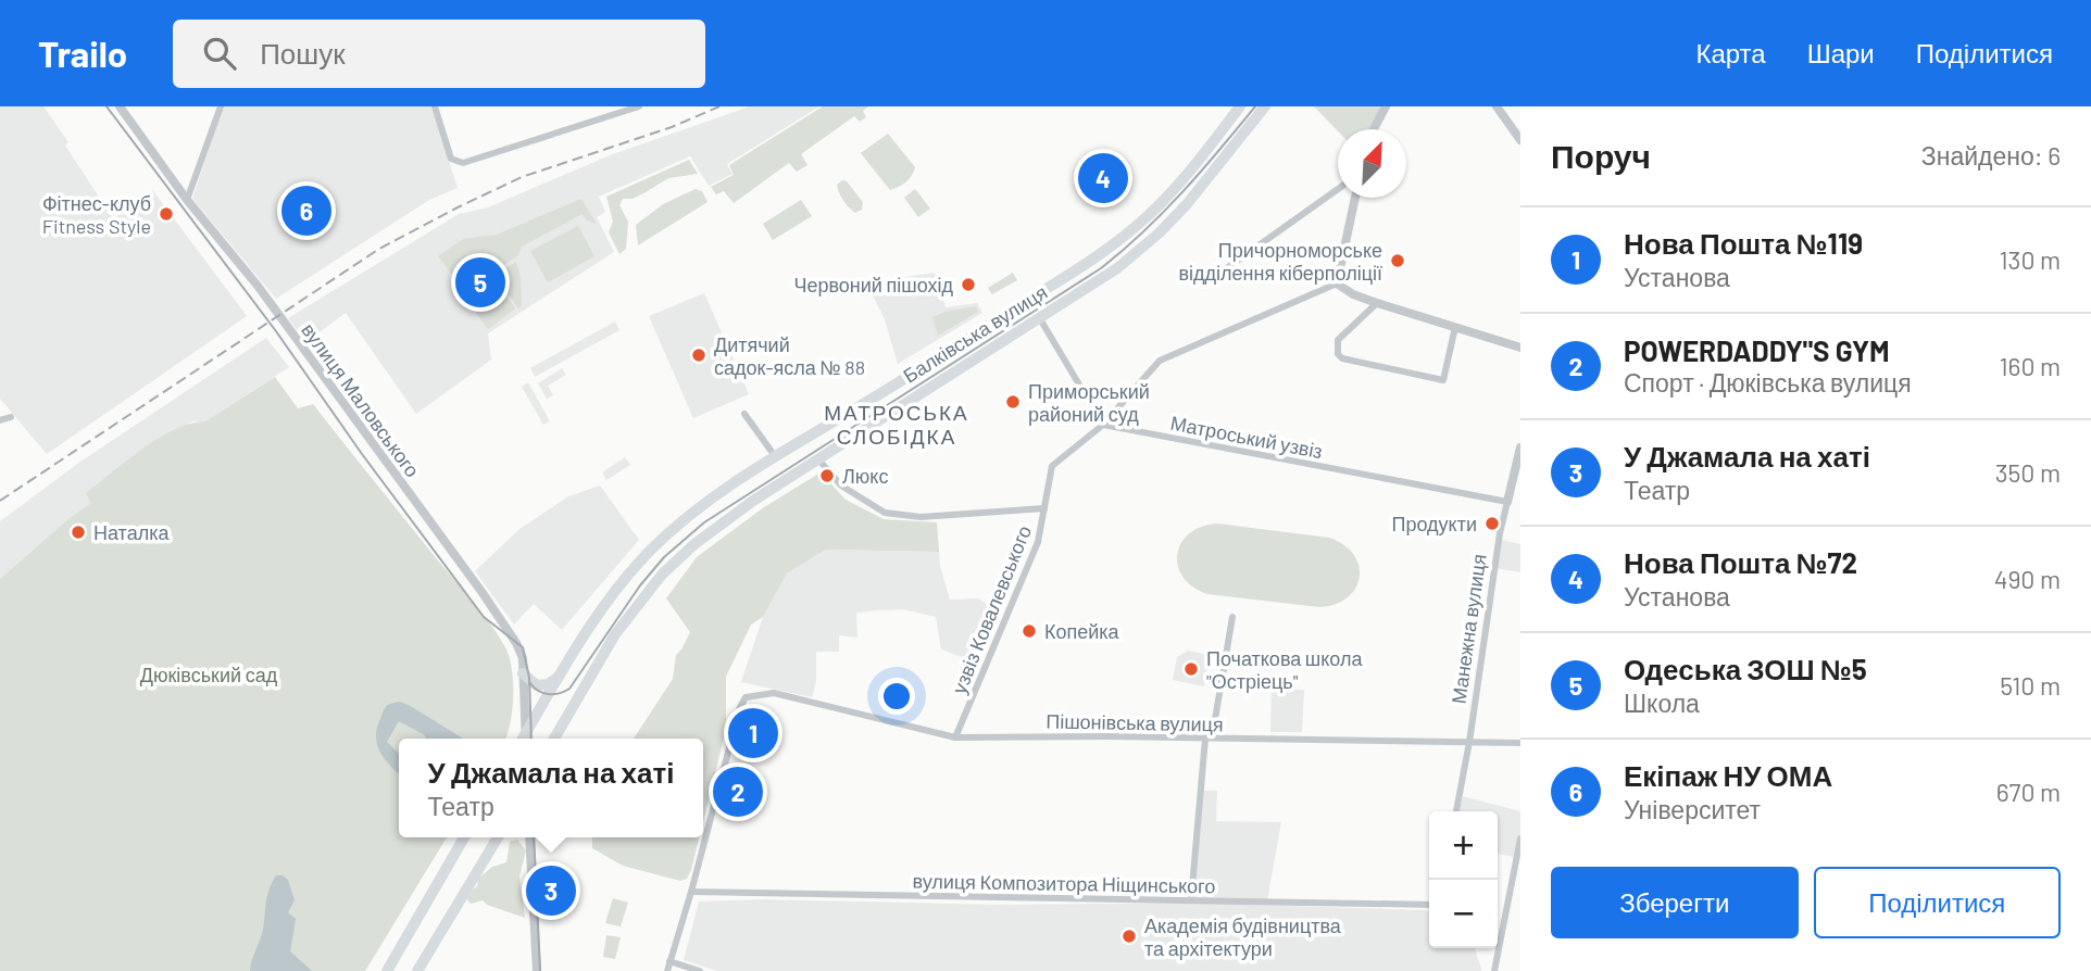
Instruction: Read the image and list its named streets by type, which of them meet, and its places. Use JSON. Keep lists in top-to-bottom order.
{
  "streets": {
    "main road": ["Балківська вулиця"],
    "street": [
      "вулиця Маловського",
      "Матроський узвіз",
      "узвіз Ковалевського",
      "Манежна вулиця",
      "Пішонівська вулиця",
      "вулиця Композитора Ніщинського"
    ]
  },
  "crossings": [
    ["Балківська вулиця", "вулиця Маловського"],
    ["Матроський узвіз", "узвіз Ковалевського"],
    ["Матроський узвіз", "Манежна вулиця"],
    ["узвіз Ковалевського", "Пішонівська вулиця"],
    ["Манежна вулиця", "Пішонівська вулиця"],
    ["Пішонівська вулиця", "вулиця Композитора Ніщинського"]
  ],
  "districts": ["МАТРОСЬКА СЛОБІДКА"],
  "parks": ["Дюківський сад"],
  "places": [
    "Фітнес-клуб Fitness Style",
    "Причорноморське відділення кіберполіції",
    "Червоний пішохід",
    "Дитячий садок-ясла № 88",
    "Приморський районий суд",
    "Люкс",
    "Продукти",
    "Наталка",
    "Копейка",
    "Початкова школа \"Остріець\"",
    "Академія будівництва та архітектури"
  ],
  "north": "top right",
  "page": {
    "header": "Trailo",
    "search": "Пошук",
    "nav": ["Карта", "Шари", "Поділитися"],
    "heading": ["Поруч", "Знайдено: 6"],
    "pins": [
      "4",
      "6",
      "5",
      "1",
      "2",
      "3"
    ],
    "list": [
      {
        "mark": "1",
        "name": "Нова Пошта №119",
        "note": "Установа",
        "value": "130 m"
      },
      {
        "mark": "2",
        "name": "POWERDADDY\"S GYM",
        "note": "Спорт · Дюківська вулиця",
        "value": "160 m"
      },
      {
        "mark": "3",
        "name": "У Джамала на хаті",
        "note": "Театр",
        "value": "350 m"
      },
      {
        "mark": "4",
        "name": "Нова Пошта №72",
        "note": "Установа",
        "value": "490 m"
      },
      {
        "mark": "5",
        "name": "Одеська ЗОШ №5",
        "note": "Школа",
        "value": "510 m"
      },
      {
        "mark": "6",
        "name": "Екіпаж НУ ОМА",
        "note": "Університет",
        "value": "670 m"
      }
    ],
    "popup": ["У Джамала на хаті", "Театр"],
    "map_buttons": ["+", "−"],
    "buttons": ["Зберегти", "Поділитися"]
  }
}
